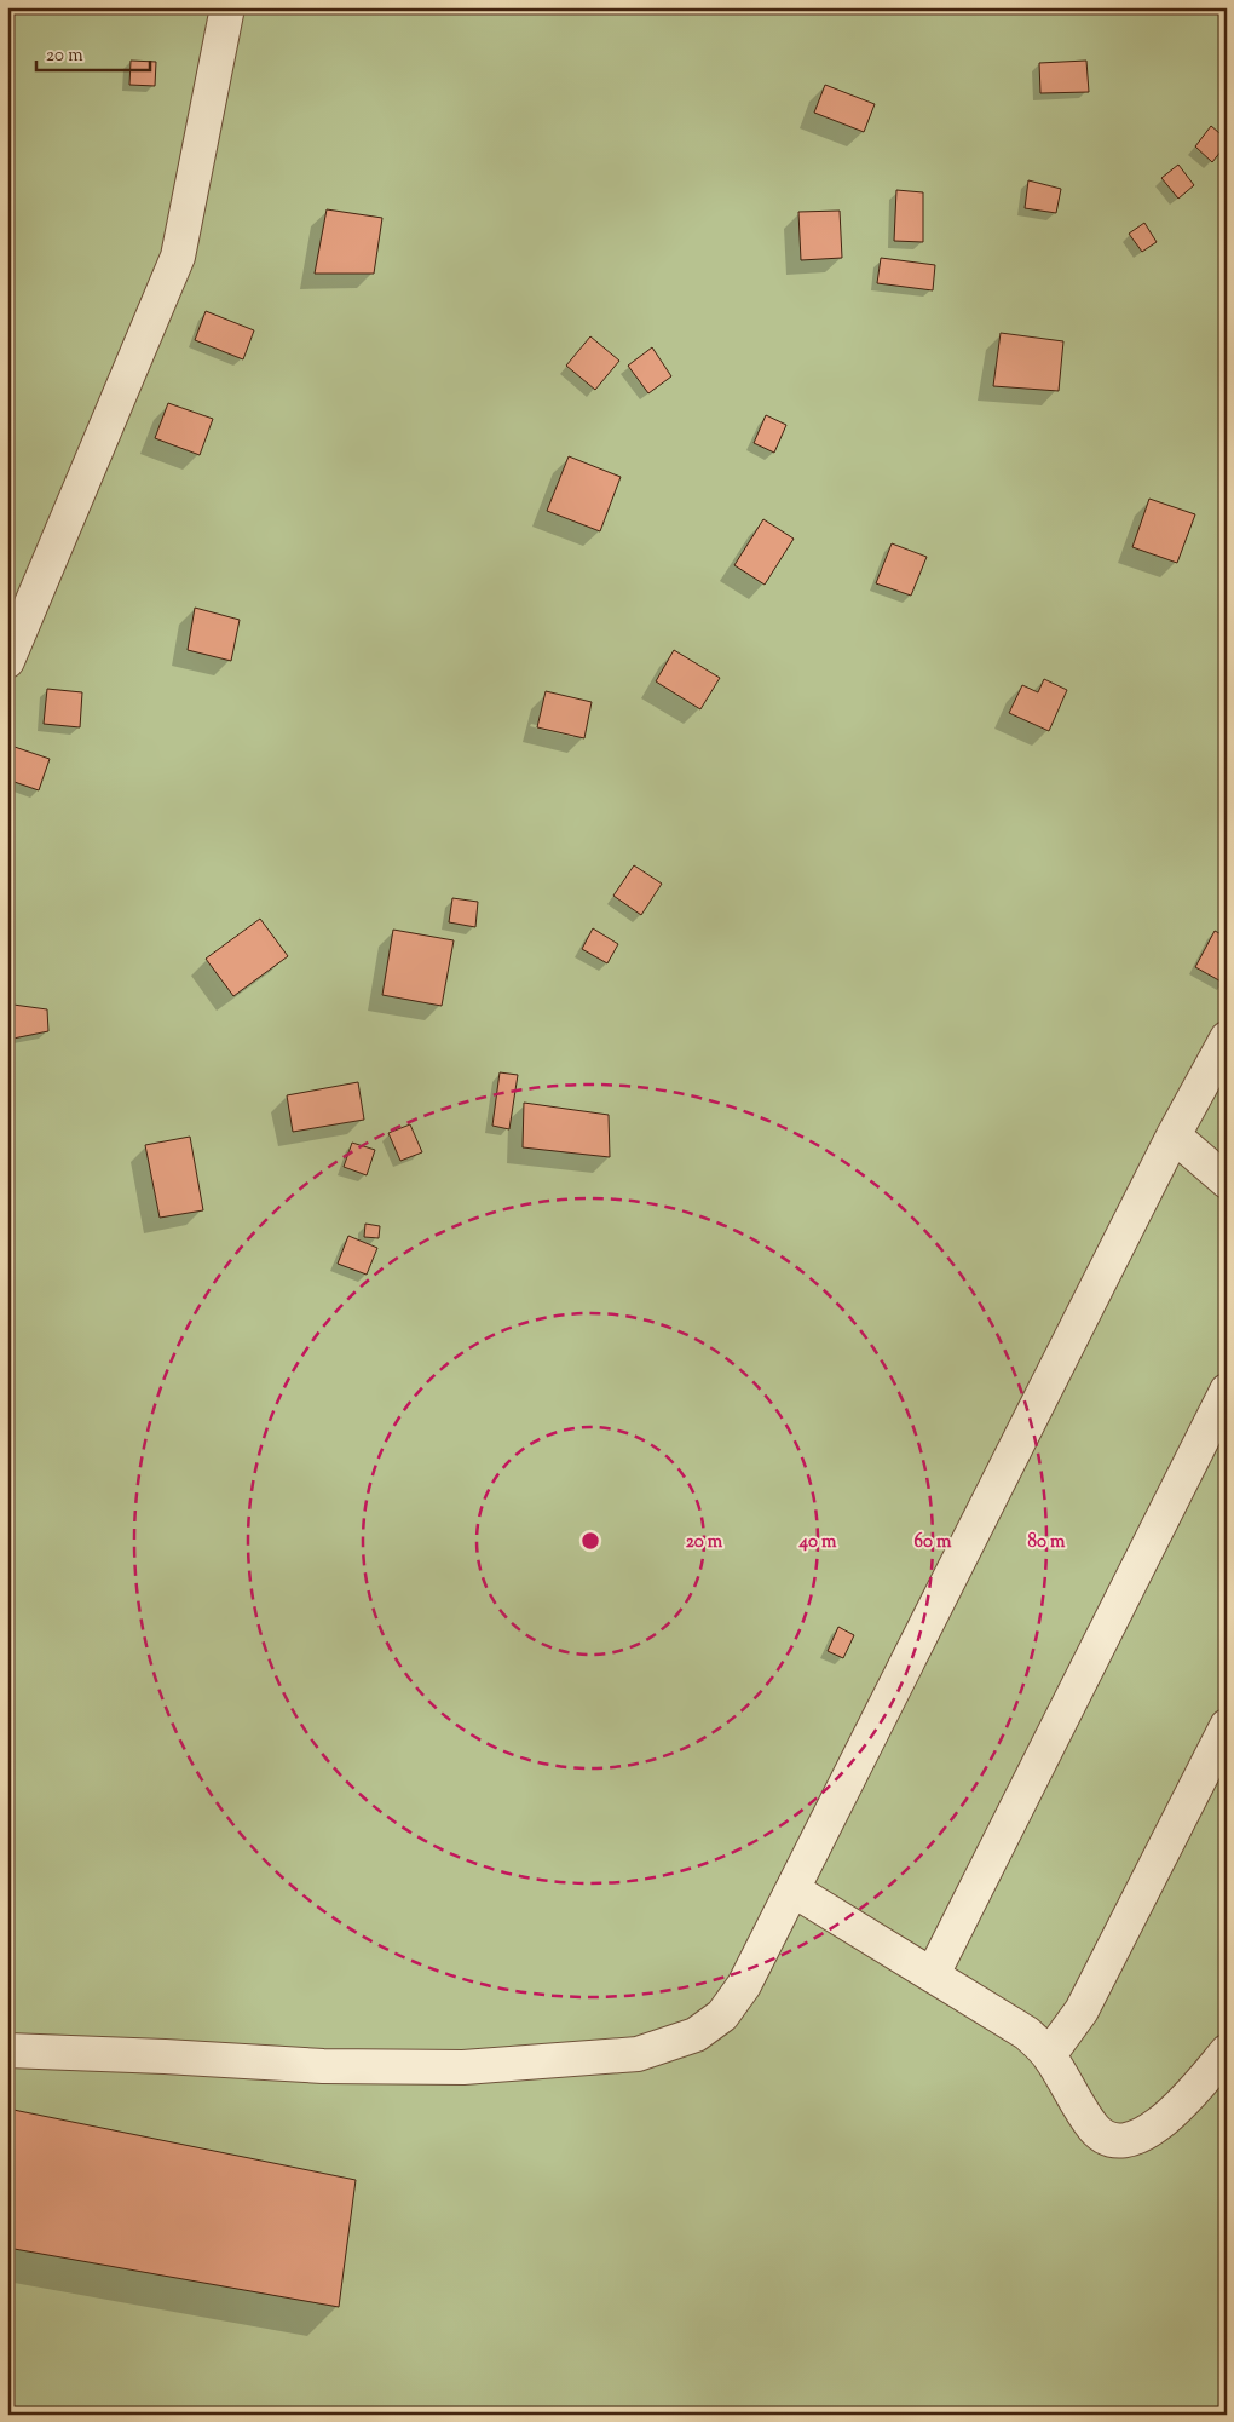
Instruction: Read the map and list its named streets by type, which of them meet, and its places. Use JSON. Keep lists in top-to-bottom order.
{
  "scale_bar": "20 m",
  "rings": [
    "20 m",
    "40 m",
    "60 m",
    "80 m"
  ]
}
